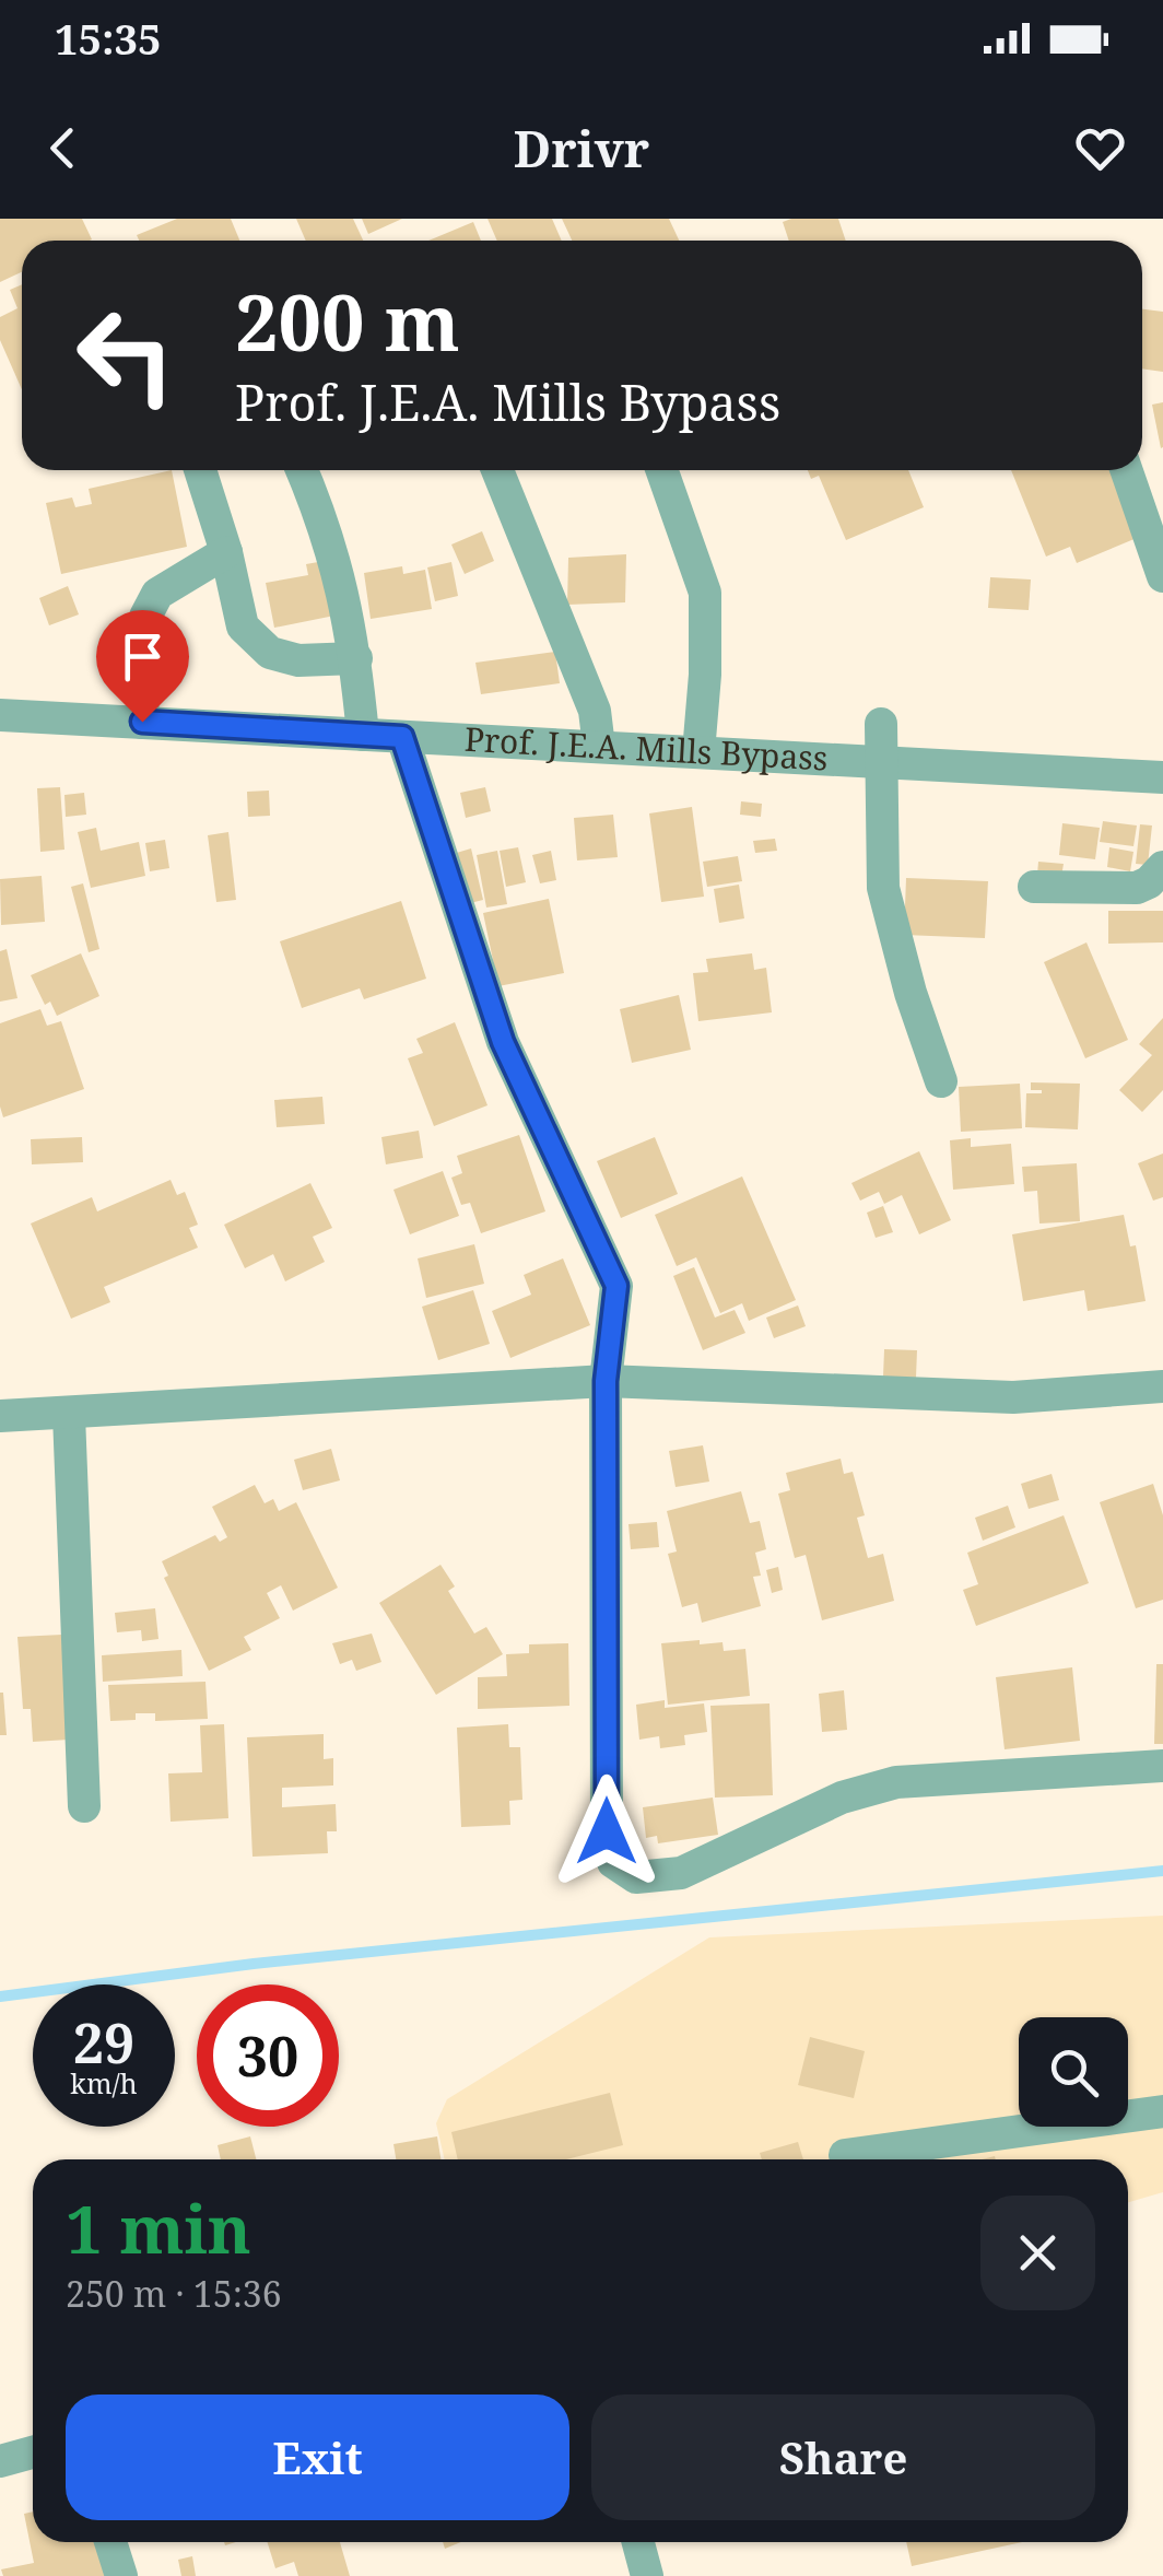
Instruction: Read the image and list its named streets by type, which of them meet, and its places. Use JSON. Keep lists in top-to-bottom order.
{
  "streets": {
    "street": ["Prof. J.E.A. Mills Bypass"]
  },
  "page": {
    "status": "15:35",
    "header": "Drivr",
    "turn": ["200 m", "Prof. J.E.A. Mills Bypass"],
    "speed": "29 km/h",
    "limit": "30",
    "heading": ["1 min", "250 m · 15:36"],
    "buttons": ["Exit", "Share"]
  }
}
